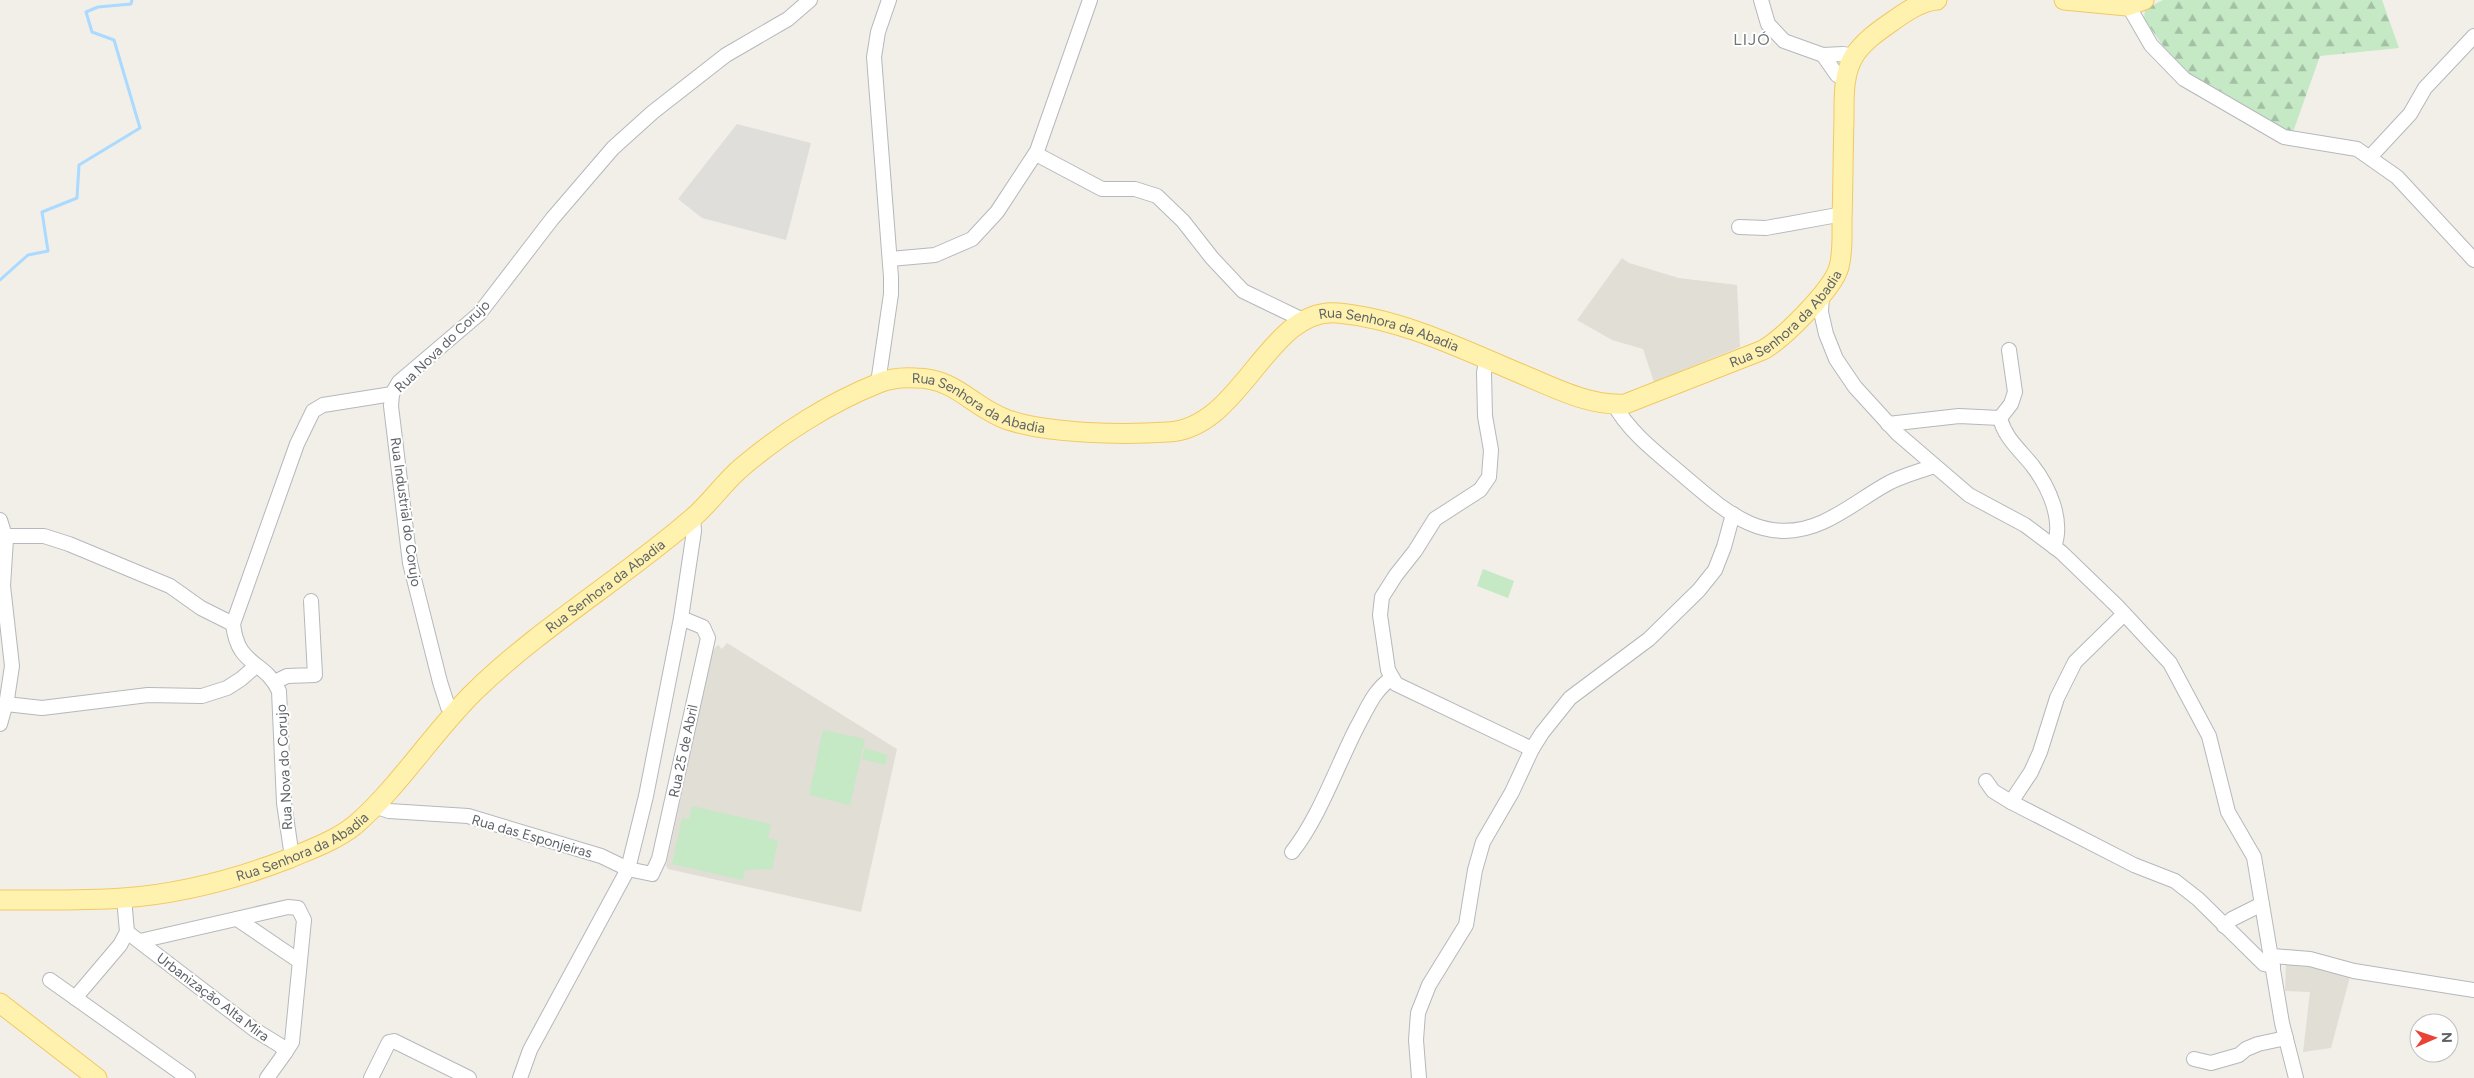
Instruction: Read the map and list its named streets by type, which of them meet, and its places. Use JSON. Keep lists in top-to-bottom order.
{
  "streets": {
    "main road": ["Rua Senhora da Abadia"],
    "street": [
      "Rua Nova do Corujo",
      "Rua Industrial do Corujo",
      "Rua 25 de Abril",
      "Rua das Esponjeiras",
      "Urbanização Alta Mira"
    ]
  },
  "crossings": [
    ["Rua Senhora da Abadia", "Rua Nova do Corujo"],
    ["Rua Senhora da Abadia", "Rua Industrial do Corujo"],
    ["Rua Senhora da Abadia", "Rua 25 de Abril"],
    ["Rua Senhora da Abadia", "Rua das Esponjeiras"],
    ["Rua Nova do Corujo", "Rua Industrial do Corujo"],
    ["Rua 25 de Abril", "Rua das Esponjeiras"]
  ],
  "districts": ["LIJÓ"],
  "north": "right"
}
